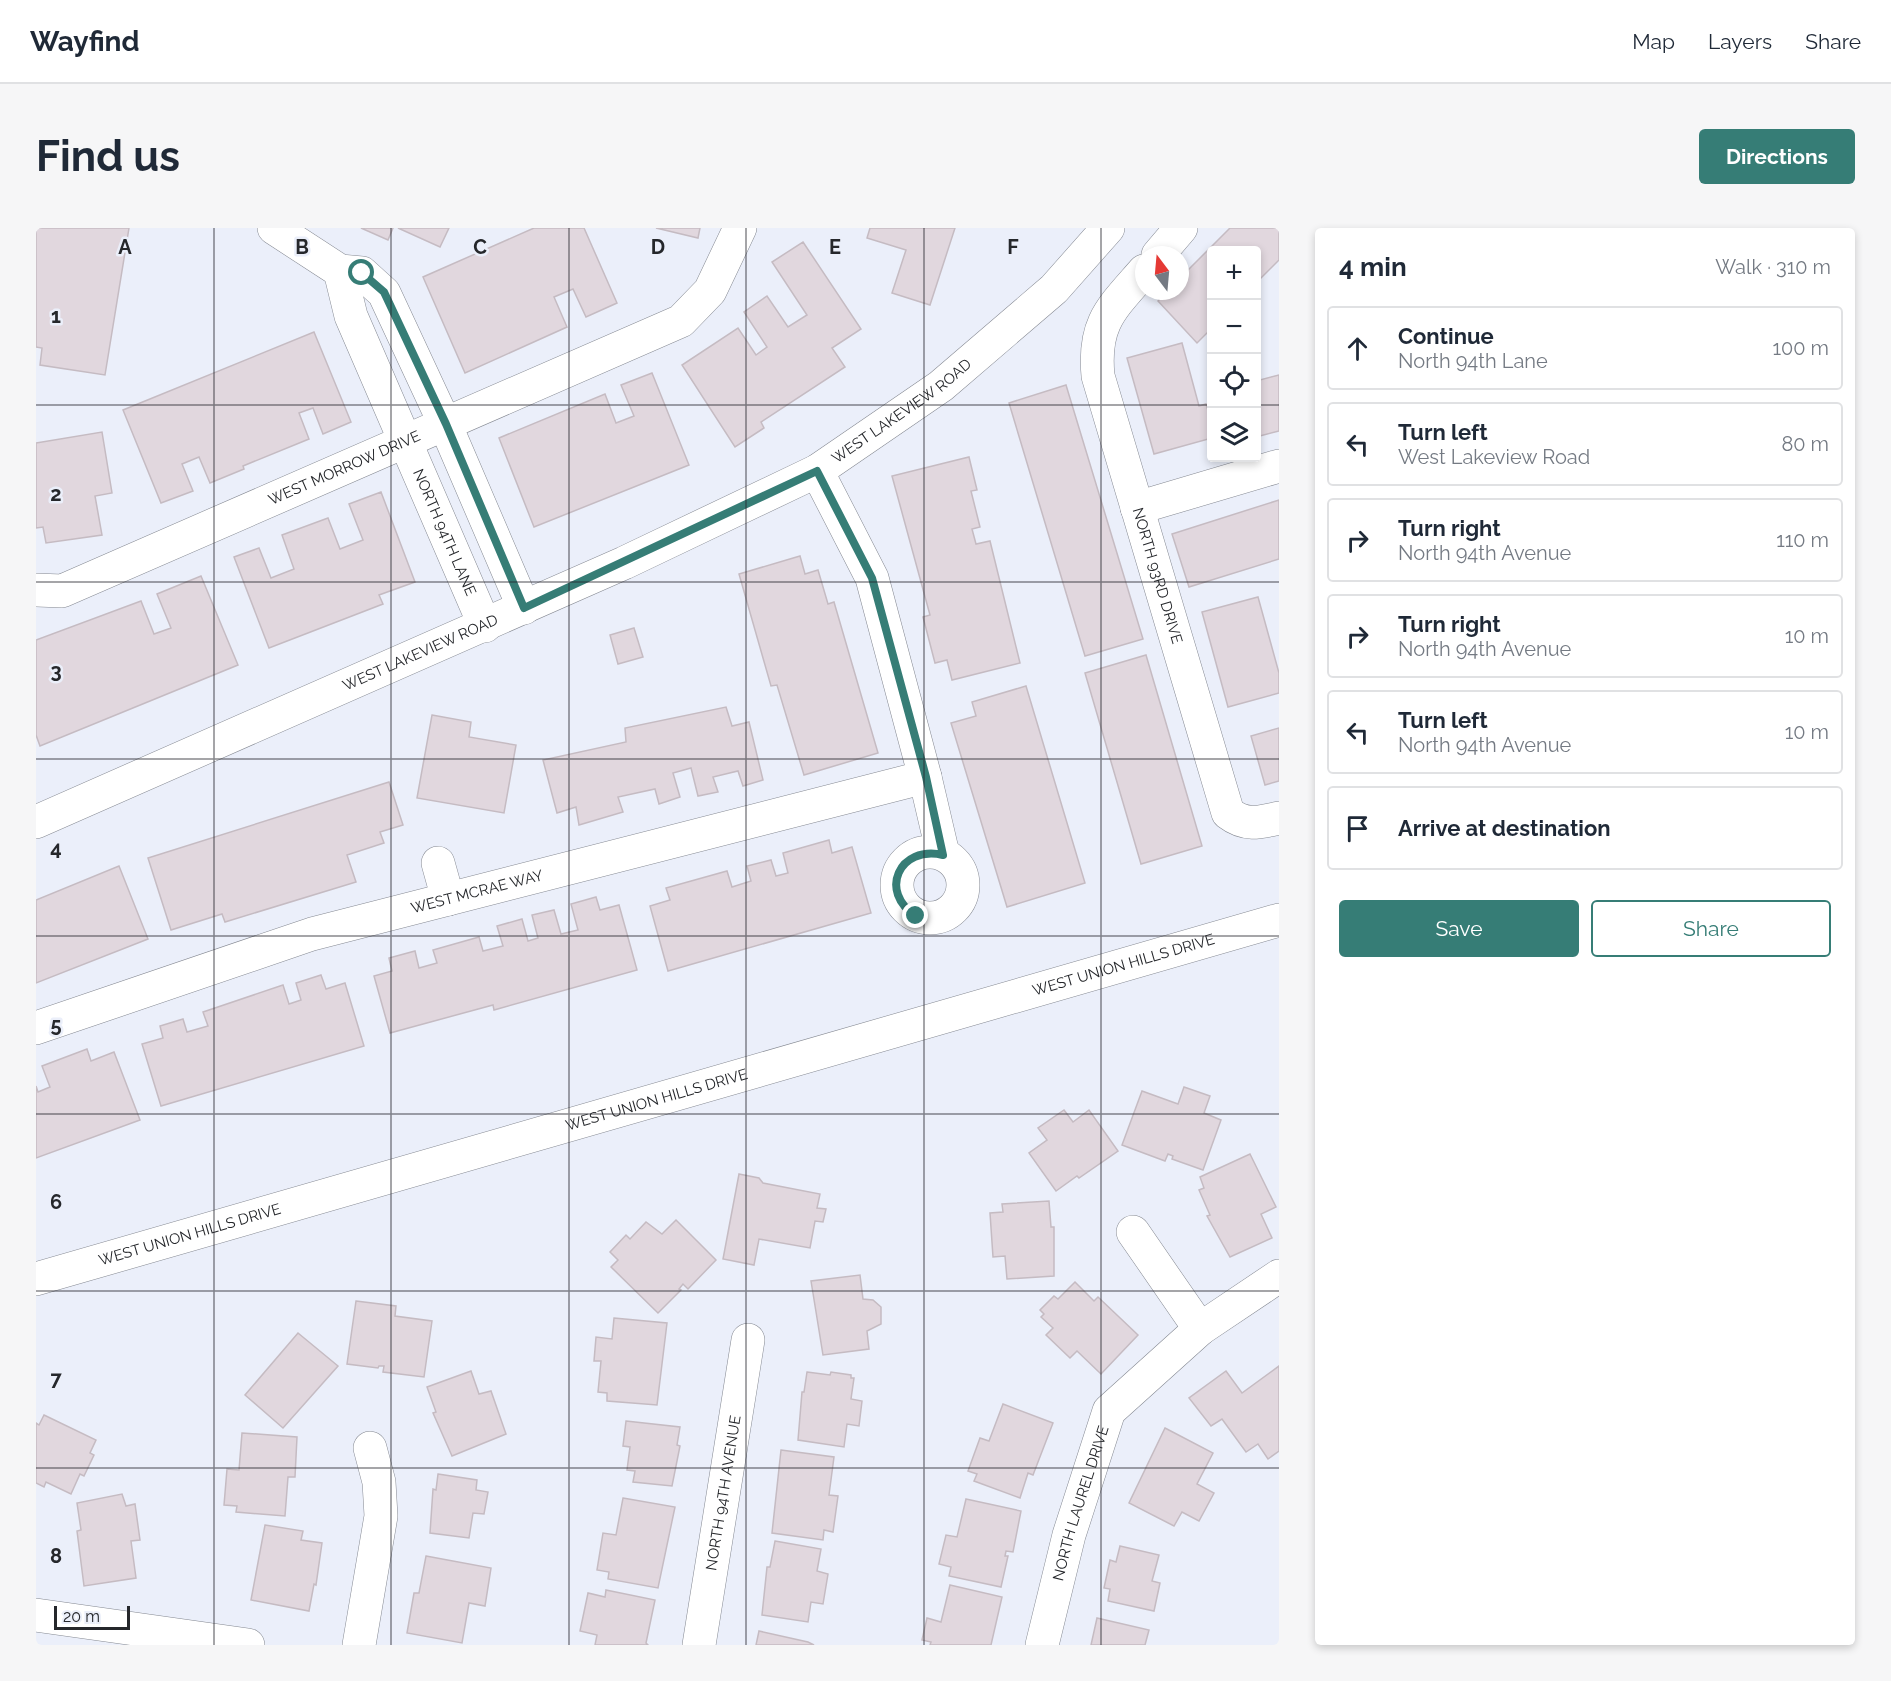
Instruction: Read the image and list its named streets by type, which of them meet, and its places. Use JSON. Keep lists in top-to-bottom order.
{
  "streets": {
    "street": [
      "WEST LAKEVIEW ROAD",
      "WEST MORROW DRIVE",
      "NORTH 94TH LANE",
      "NORTH 93RD DRIVE",
      "WEST MCRAE WAY",
      "WEST UNION HILLS DRIVE",
      "NORTH 94TH AVENUE",
      "NORTH LAUREL DRIVE"
    ]
  },
  "crossings": [
    ["WEST LAKEVIEW ROAD", "NORTH 94TH LANE"],
    ["WEST MORROW DRIVE", "NORTH 94TH LANE"]
  ],
  "scale_bar": "20 m",
  "north": "top",
  "page": {
    "header": "Wayfind",
    "nav": ["Map", "Layers", "Share"],
    "buttons": [
      "Directions",
      ["Save", "Share"]
    ],
    "title": "Find us",
    "heading": ["4 min", "Walk · 310 m"],
    "map_buttons": ["+", "−"],
    "list": [
      ["Continue", "North 94th Lane", "100 m"],
      ["Turn left", "West Lakeview Road", "80 m"],
      ["Turn right", "North 94th Avenue", "110 m"],
      ["Turn right", "North 94th Avenue", "10 m"],
      ["Turn left", "North 94th Avenue", "10 m"],
      "Arrive at destination"
    ],
    "scale": "20 m"
  },
  "grid": {
    "columns": [
      "A",
      "B",
      "C",
      "D",
      "E",
      "F"
    ],
    "rows": [
      "1",
      "2",
      "3",
      "4",
      "5",
      "6",
      "7",
      "8"
    ]
  }
}
